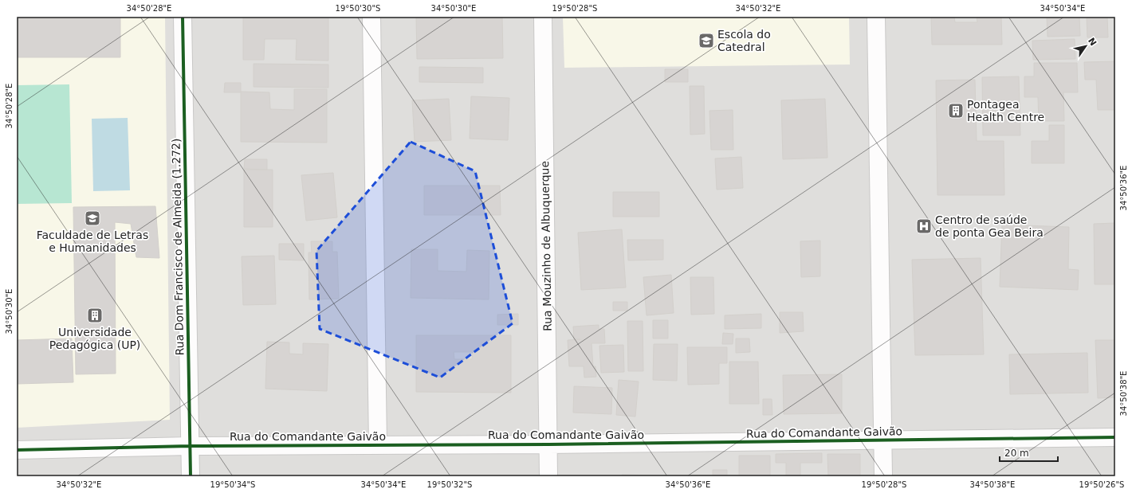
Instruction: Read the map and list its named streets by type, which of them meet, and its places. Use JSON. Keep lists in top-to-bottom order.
{
  "streets": {
    "street": ["Rua Mouzinho de Albuquerque", "Rua Dom Francisco de Almeida (1.272)", "Rua do Comandante Gaivão"]
  },
  "crossings": [
    ["Rua Mouzinho de Albuquerque", "Rua do Comandante Gaivão"],
    ["Rua Dom Francisco de Almeida (1.272)", "Rua do Comandante Gaivão"]
  ],
  "places": {
    "school or university": ["Escola do Catedral", "Faculdade de Letras e Humanidades"],
    "building": ["Pontagea Health Centre", "Universidade Pedagógica (UP)"],
    "hospital": ["Centro de saúde de ponta Gea Beira"]
  },
  "scale_bar": "20 m",
  "north": "top right",
  "coordinates": [
    "34°50'28\"E",
    "19°50'30\"S",
    "34°50'30\"E",
    "19°50'28\"S",
    "34°50'32\"E",
    "34°50'34\"E",
    "34°50'36\"E",
    "34°50'38\"E",
    "19°50'34\"S",
    "19°50'32\"S",
    "19°50'26\"S"
  ]
}
